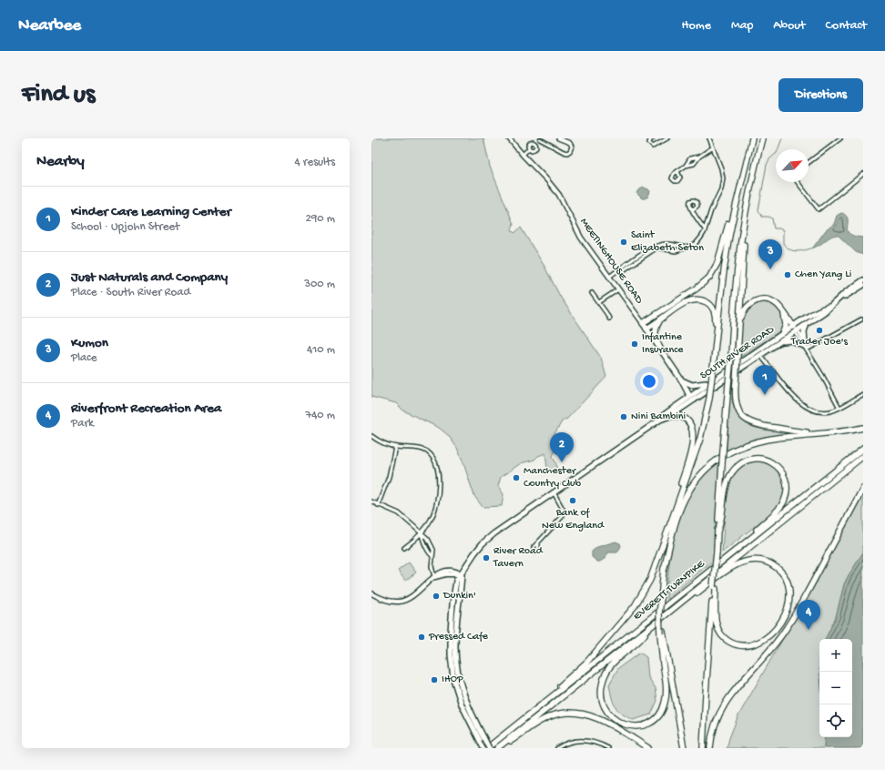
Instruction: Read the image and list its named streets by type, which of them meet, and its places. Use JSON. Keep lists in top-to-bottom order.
{
  "streets": {
    "highway": ["EVERETT TURNPIKE"],
    "main road": ["MEETINGHOUSE ROAD", "SOUTH RIVER ROAD"]
  },
  "crossings": [
    ["MEETINGHOUSE ROAD", "SOUTH RIVER ROAD"],
    ["SOUTH RIVER ROAD", "EVERETT TURNPIKE"]
  ],
  "places": [
    "Saint Elizabeth Seton",
    "Chen Yang Li",
    "Trader Joe's",
    "Infantine Insurance",
    "Nini Bambini",
    "Manchester Country Club",
    "Bank of New England",
    "River Road Tavern",
    "Dunkin'",
    "Pressed Cafe",
    "IHOP"
  ],
  "north": "top right",
  "page": {
    "header": "Nearbee",
    "nav": [
      "Home",
      "Map",
      "About",
      "Contact"
    ],
    "buttons": "Directions",
    "title": "Find us",
    "heading": ["Nearby", "4 results"],
    "list": [
      {
        "mark": "1",
        "name": "Kinder Care Learning Center",
        "note": "School · Upjohn Street",
        "value": "290 m"
      },
      {
        "mark": "2",
        "name": "Just Naturals and Company",
        "note": "Place · South River Road",
        "value": "300 m"
      },
      {
        "mark": "3",
        "name": "Kumon",
        "note": "Place",
        "value": "410 m"
      },
      {
        "mark": "4",
        "name": "Riverfront Recreation Area",
        "note": "Park",
        "value": "740 m"
      }
    ],
    "pins": [
      "3",
      "1",
      "2",
      "4"
    ],
    "map_buttons": ["+", "−"]
  }
}
